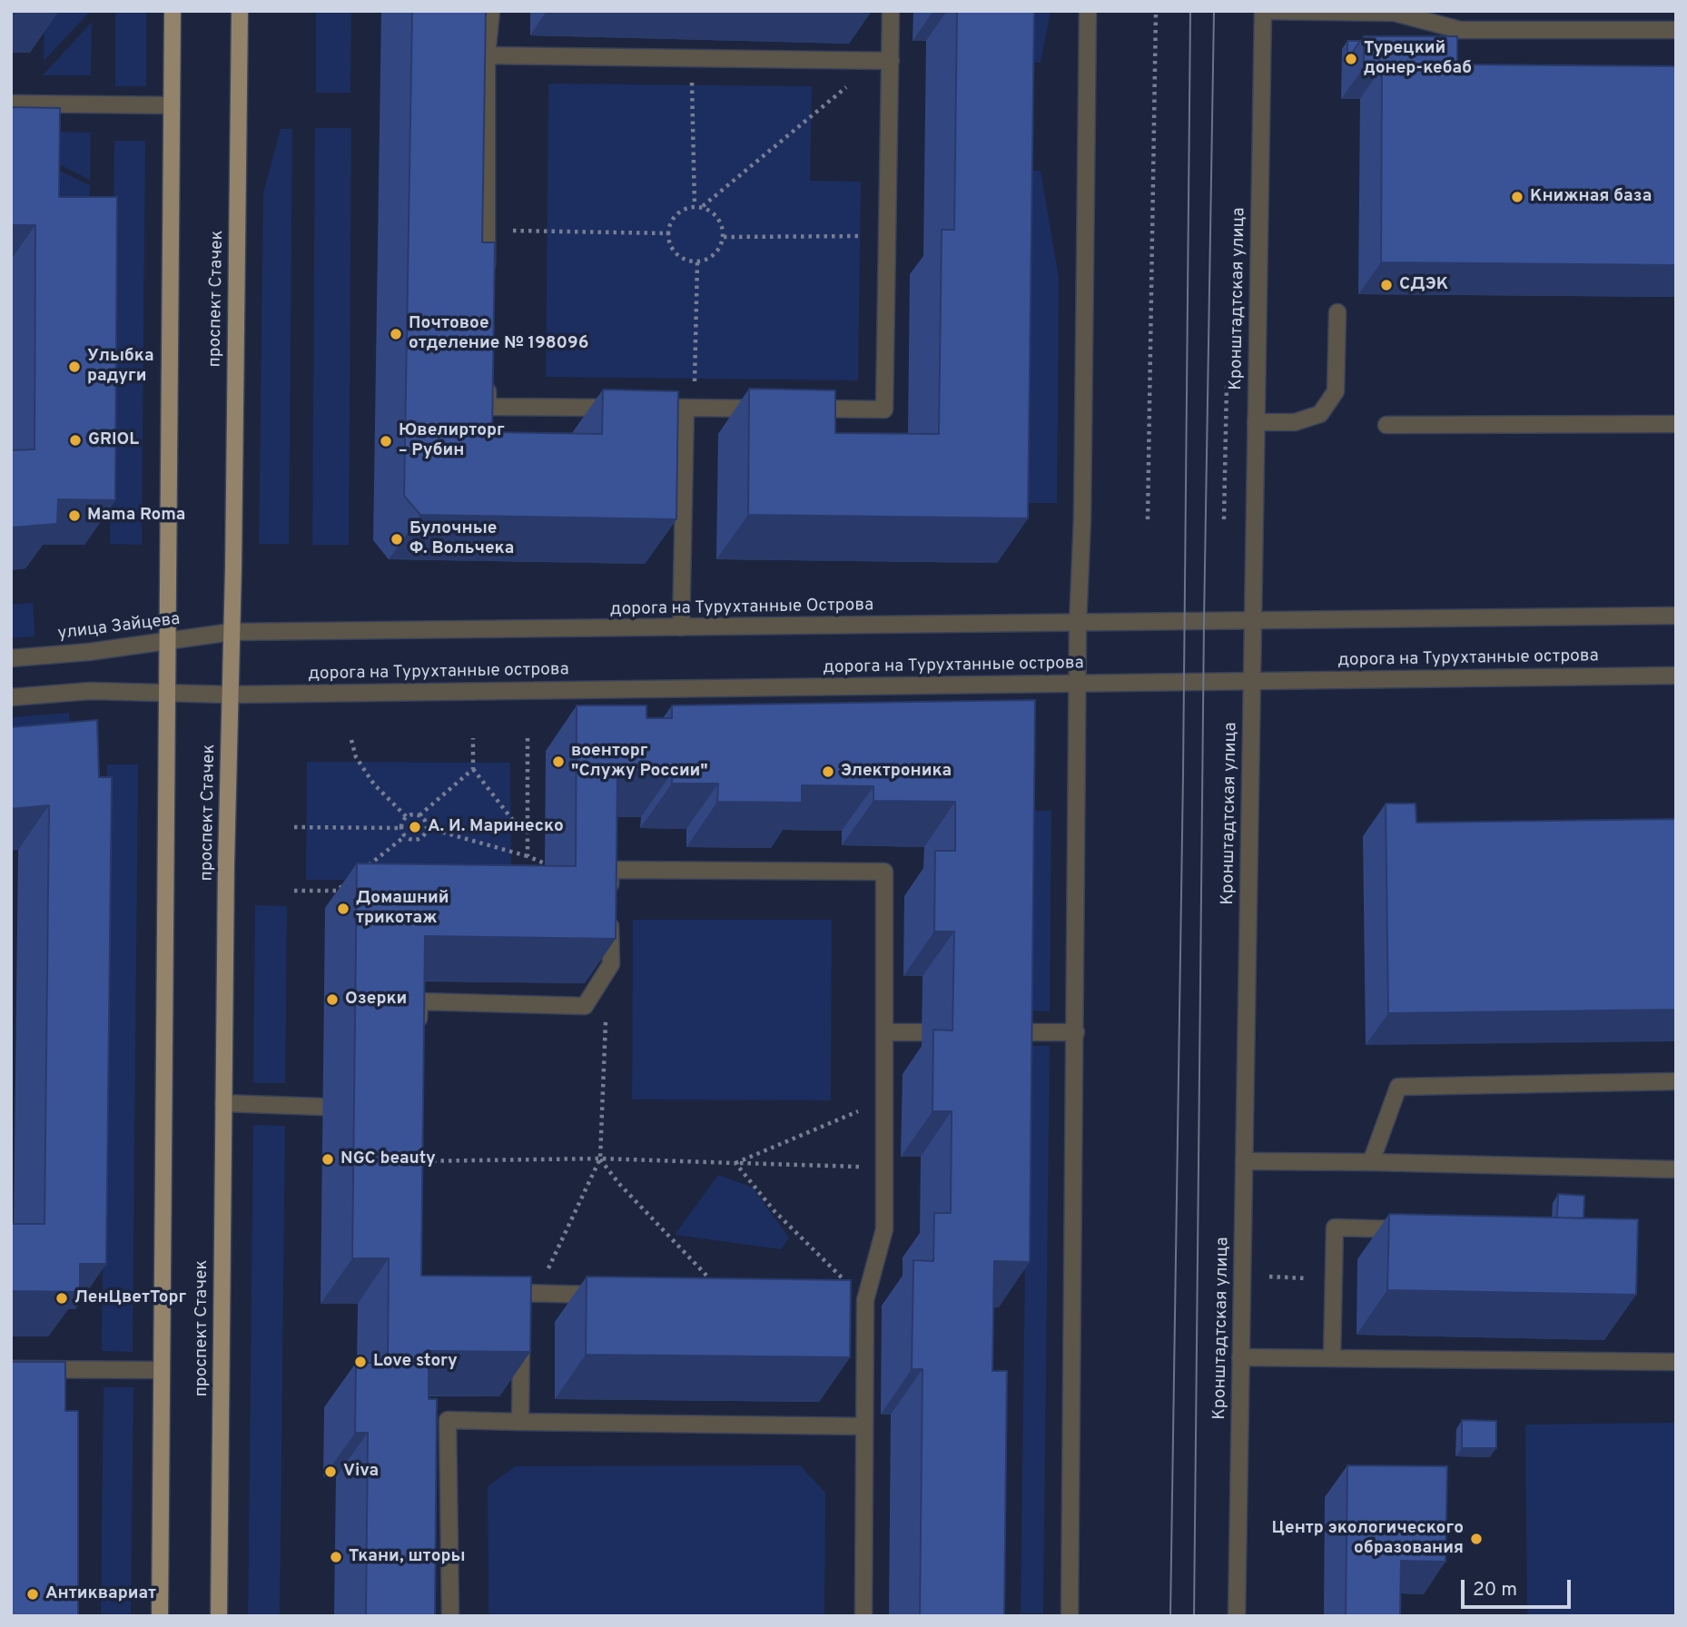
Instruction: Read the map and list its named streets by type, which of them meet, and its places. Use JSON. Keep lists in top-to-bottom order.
{
  "streets": {
    "main road": ["проспект Стачек"],
    "street": [
      "Кронштадтская улица",
      "дорога на Турухтанные Острова",
      "улица Зайцева",
      "дорога на Турухтанные острова"
    ]
  },
  "crossings": [
    ["проспект Стачек", "дорога на Турухтанные Острова"],
    ["проспект Стачек", "улица Зайцева"],
    ["проспект Стачек", "дорога на Турухтанные острова"],
    ["Кронштадтская улица", "дорога на Турухтанные Острова"],
    ["Кронштадтская улица", "дорога на Турухтанные острова"],
    ["дорога на Турухтанные Острова", "улица Зайцева"]
  ],
  "places": [
    "Турецкий донер-кебаб",
    "Книжная база",
    "СДЭК",
    "Почтовое отделение № 198096",
    "Улыбка радуги",
    "GRIOL",
    "Ювелирторг – Рубин",
    "Mama Roma",
    "Булочные Ф. Вольчека",
    "военторг \"Служу России\"",
    "Электроника",
    "А. И. Маринеско",
    "Домашний трикотаж",
    "Озерки",
    "NGC beauty",
    "ЛенЦветТорг",
    "Love story",
    "Viva",
    "Центр экологического образования",
    "Ткани, шторы",
    "Антиквариат"
  ],
  "scale_bar": "20 m"
}
